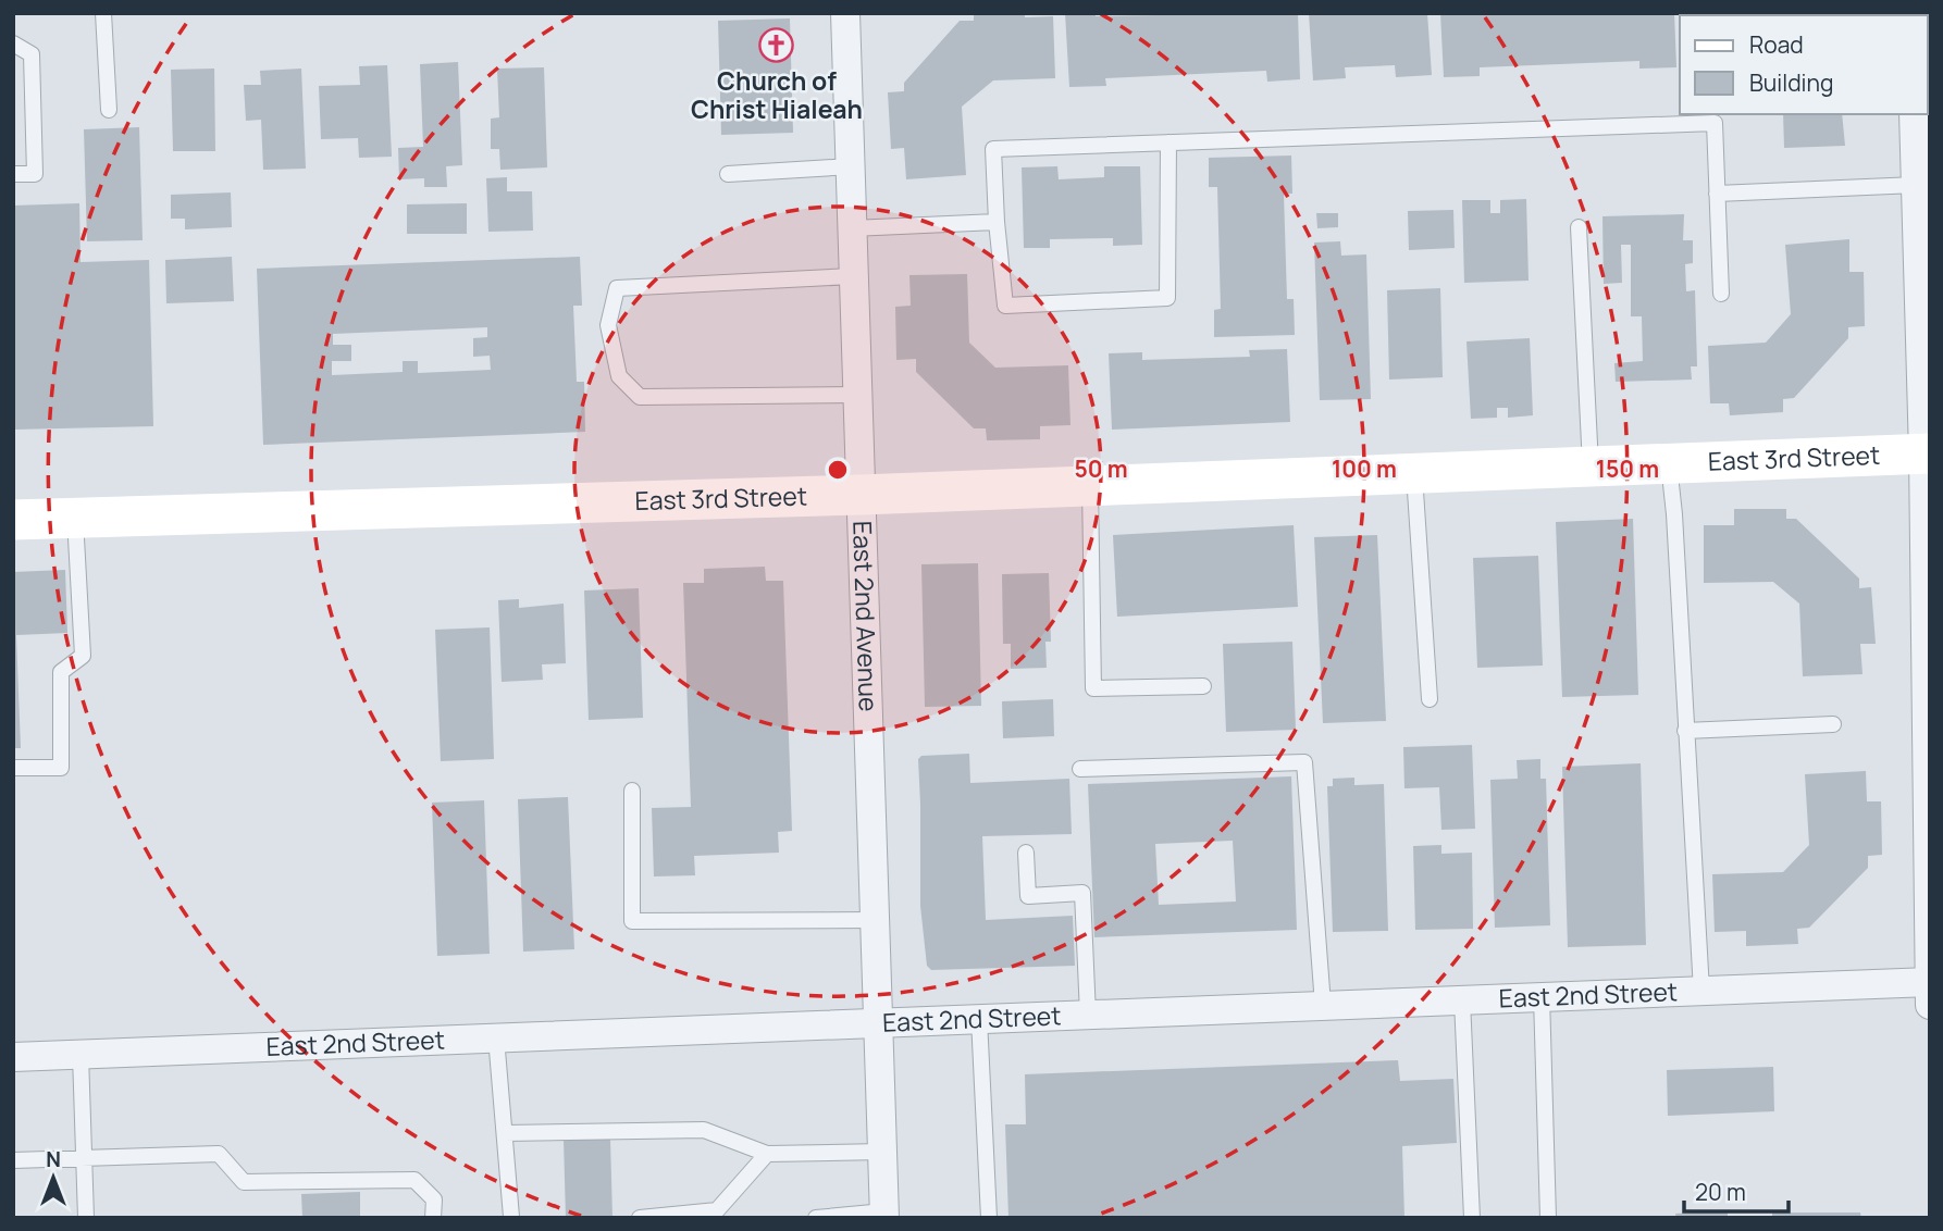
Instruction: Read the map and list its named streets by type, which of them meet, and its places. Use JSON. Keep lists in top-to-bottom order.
{
  "streets": {
    "street": ["East 3rd Street", "East 2nd Avenue", "East 2nd Street"]
  },
  "crossings": [
    ["East 3rd Street", "East 2nd Avenue"],
    ["East 2nd Avenue", "East 2nd Street"]
  ],
  "places": {
    "church": ["Church of Christ Hialeah"]
  },
  "legend": ["Road", "Building"],
  "scale_bar": "20 m",
  "north": "top",
  "rings": ["50 m", "100 m", "150 m"]
}
